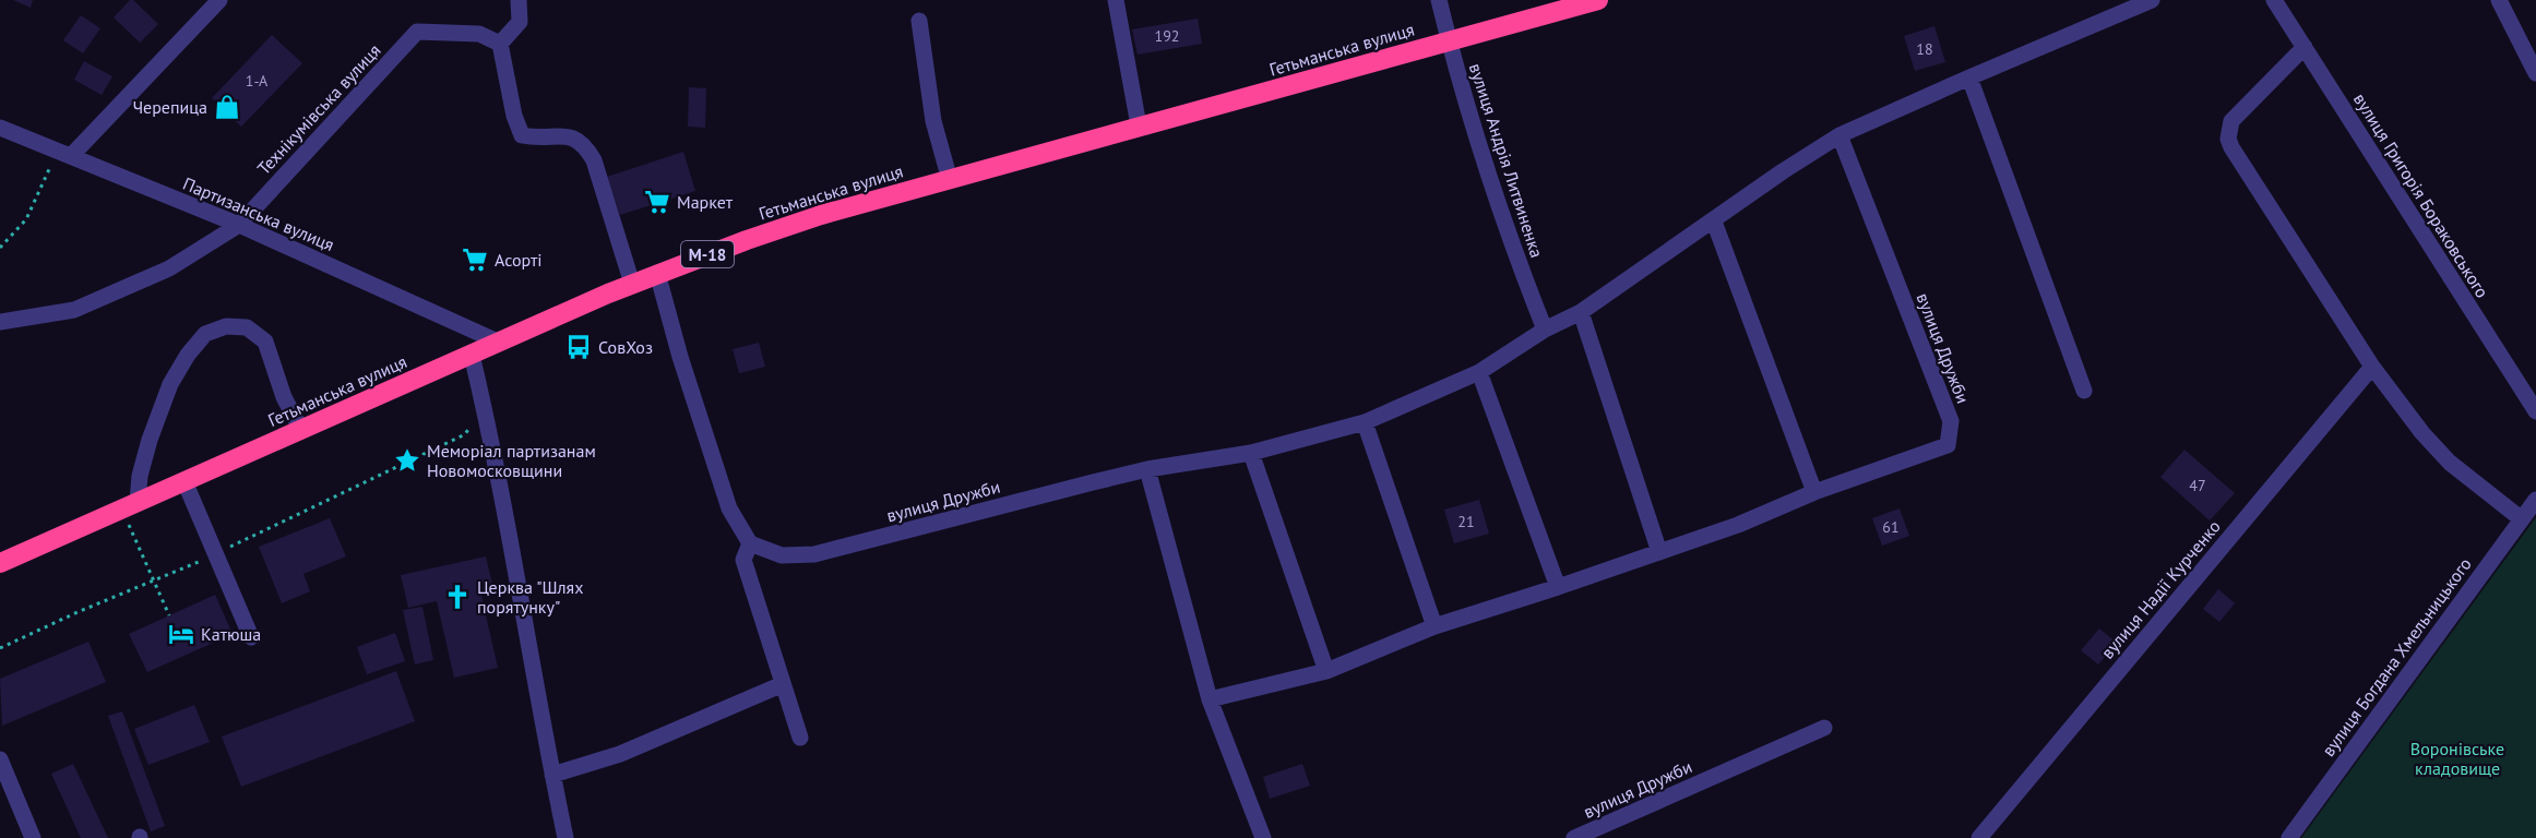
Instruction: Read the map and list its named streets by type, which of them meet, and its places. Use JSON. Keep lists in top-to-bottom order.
{
  "streets": {
    "highway": ["Гетьманська вулиця", "М-18"],
    "street": [
      "Технікумівська вулиця",
      "вулиця Андрія Литвиненка",
      "вулиця Григорія Бораковського",
      "Партизанська вулиця",
      "вулиця Дружби",
      "вулиця Надії Курченко",
      "вулиця Богдана Хмельницького"
    ]
  },
  "crossings": [
    ["Гетьманська вулиця", "вулиця Андрія Литвиненка"],
    ["Гетьманська вулиця", "Партизанська вулиця"],
    ["Технікумівська вулиця", "Партизанська вулиця"],
    ["вулиця Андрія Литвиненка", "вулиця Дружби"]
  ],
  "parks": ["Воронівське кладовище"],
  "places": {
    "shop": ["Черепица"],
    "supermarket": ["Маркет", "Асорті"],
    "bus stop": ["СовХоз"],
    "place": ["Меморіал партизанам Новомосковщини"],
    "church": ["Церква \"Шлях порятунку\""],
    "hotel": ["Катюша"]
  },
  "house_numbers": [
    "192",
    "18",
    "1-А",
    "47",
    "21",
    "61"
  ]
}
